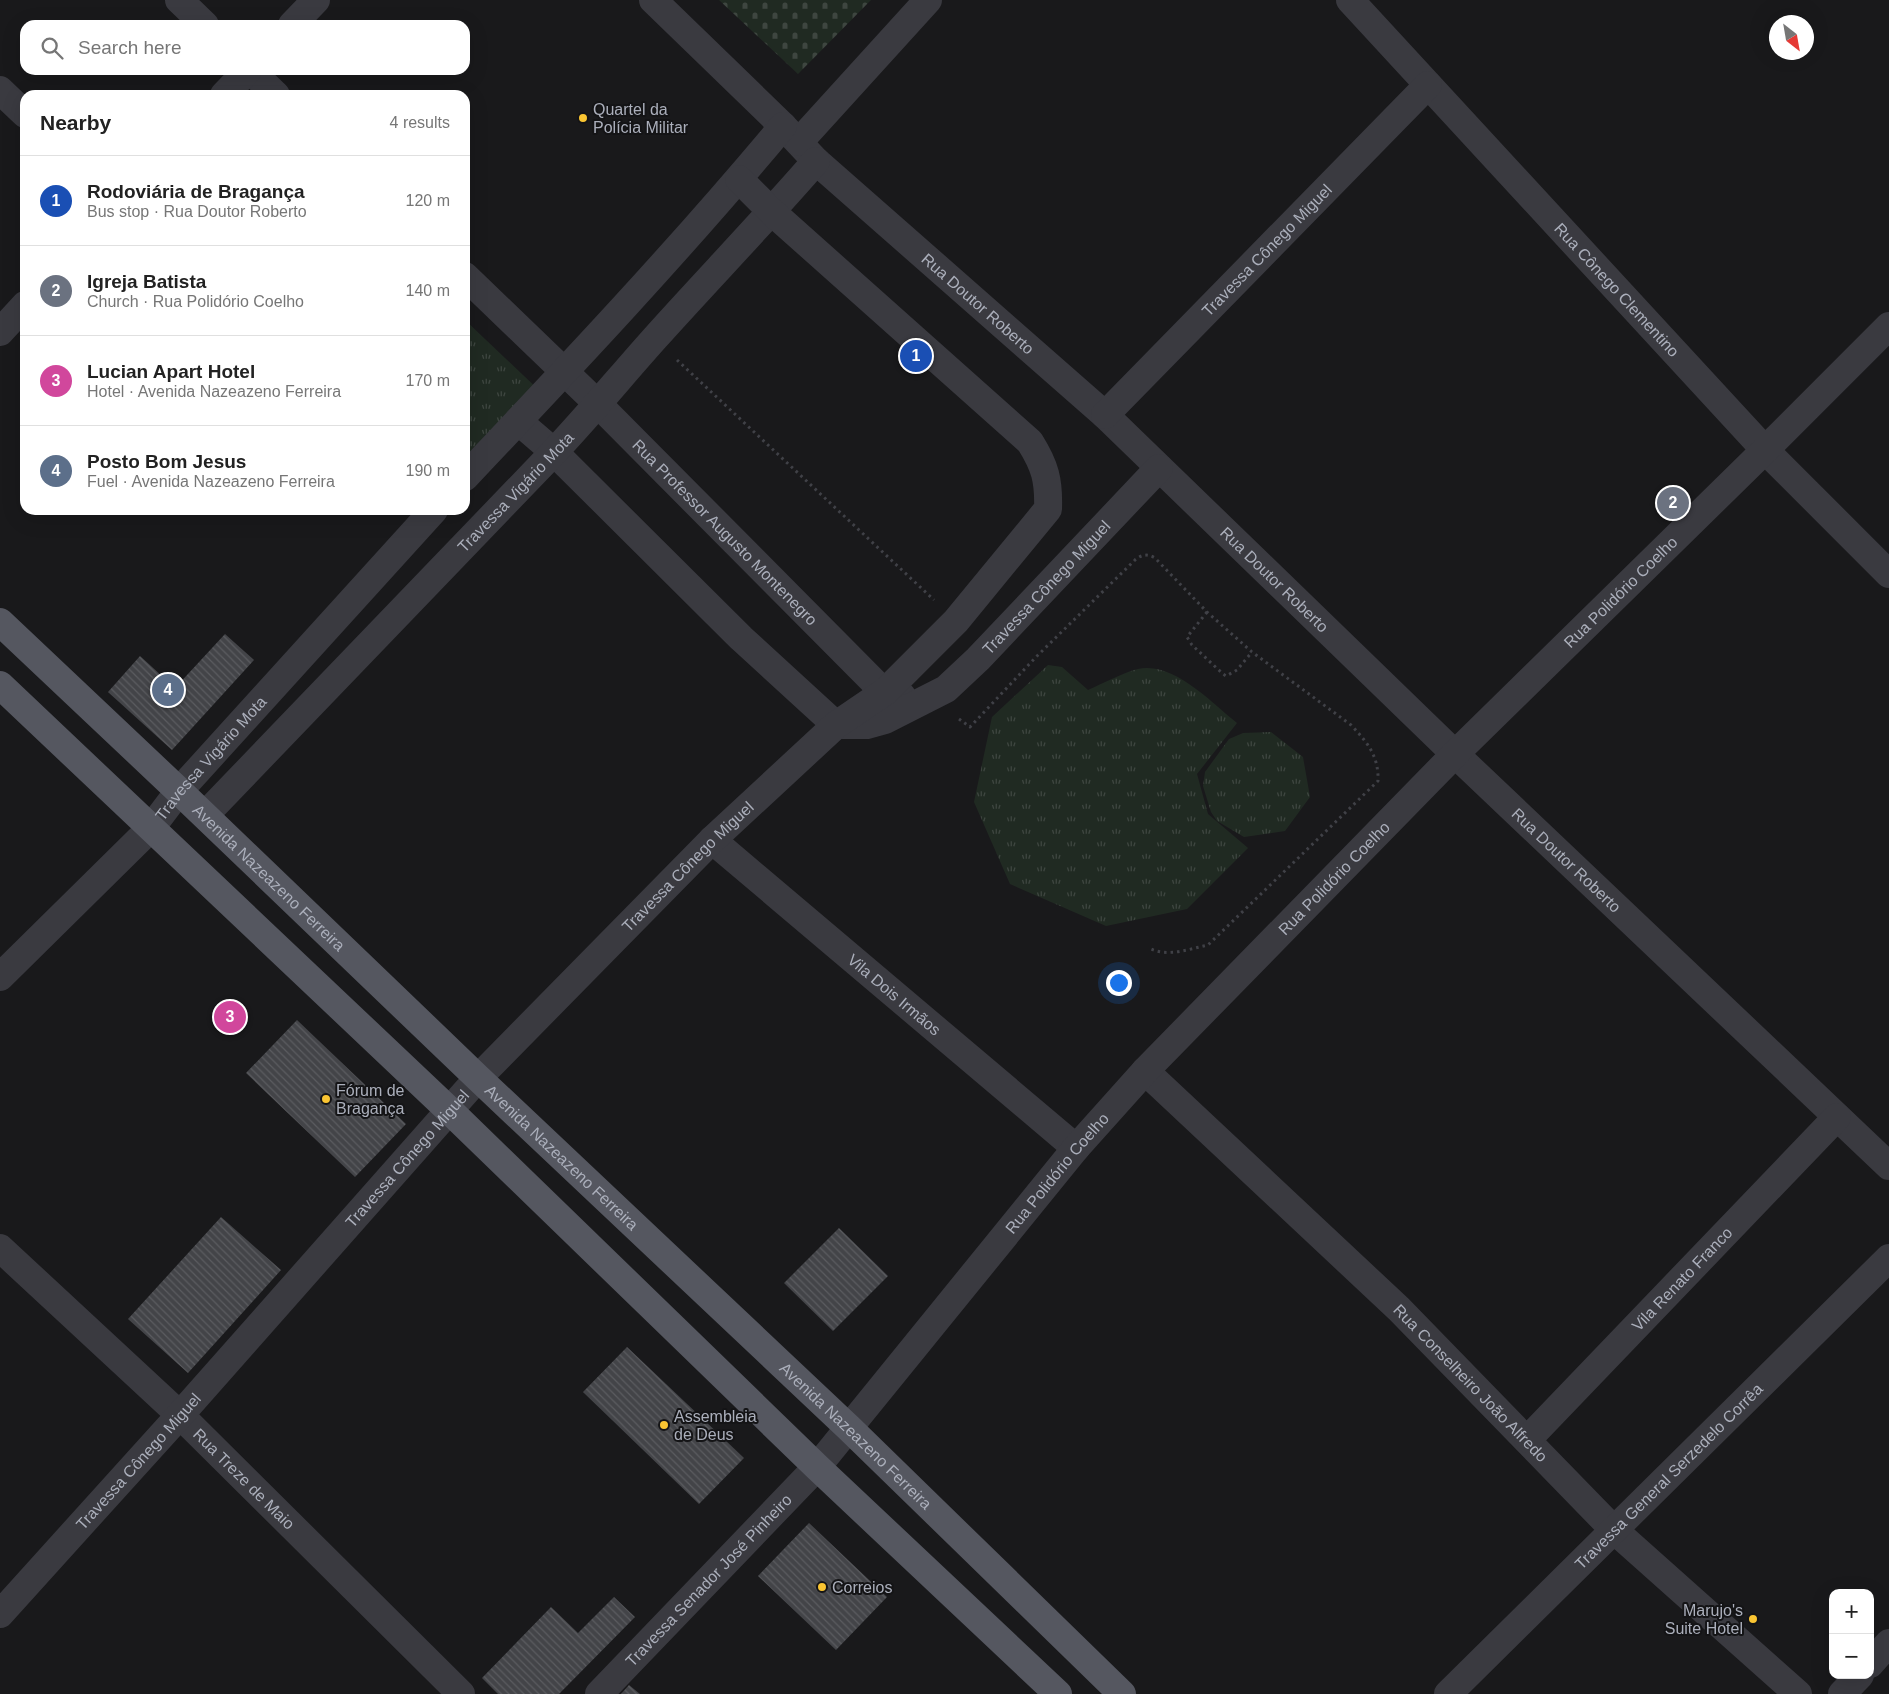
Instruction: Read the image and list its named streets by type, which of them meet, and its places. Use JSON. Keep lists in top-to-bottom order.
{
  "streets": {
    "main road": ["Avenida Nazeazeno Ferreira"],
    "street": [
      "Travessa Cônego Miguel",
      "Rua Cônego Clementino",
      "Rua Doutor Roberto",
      "Travessa Vigário Mota",
      "Rua Professor Augusto Montenegro",
      "Rua Polidório Coelho",
      "Vila Dois Irmãos",
      "Vila Renato Franco",
      "Rua Conselheiro João Alfredo",
      "Travessa General Serzedelo Corrêa",
      "Rua Treze de Maio",
      "Travessa Senador José Pinheiro"
    ]
  },
  "crossings": [
    ["Travessa Cônego Miguel", "Rua Cônego Clementino"],
    ["Travessa Cônego Miguel", "Rua Doutor Roberto"],
    ["Travessa Cônego Miguel", "Rua Professor Augusto Montenegro"],
    ["Travessa Cônego Miguel", "Avenida Nazeazeno Ferreira"],
    ["Travessa Cônego Miguel", "Vila Dois Irmãos"],
    ["Travessa Cônego Miguel", "Rua Treze de Maio"],
    ["Rua Cônego Clementino", "Rua Polidório Coelho"],
    ["Rua Doutor Roberto", "Travessa Vigário Mota"],
    ["Rua Doutor Roberto", "Rua Polidório Coelho"],
    ["Rua Doutor Roberto", "Vila Renato Franco"],
    ["Travessa Vigário Mota", "Rua Professor Augusto Montenegro"],
    ["Travessa Vigário Mota", "Avenida Nazeazeno Ferreira"],
    ["Rua Polidório Coelho", "Avenida Nazeazeno Ferreira"],
    ["Rua Polidório Coelho", "Vila Dois Irmãos"],
    ["Rua Polidório Coelho", "Rua Conselheiro João Alfredo"],
    ["Rua Polidório Coelho", "Travessa Senador José Pinheiro"],
    ["Vila Renato Franco", "Rua Conselheiro João Alfredo"],
    ["Rua Conselheiro João Alfredo", "Travessa General Serzedelo Corrêa"]
  ],
  "places": [
    "Quartel da Polícia Militar",
    "Fórum de Bragança",
    "Assembleia de Deus",
    "Correios",
    "Marujo's Suite Hotel"
  ],
  "north": "bottom right",
  "page": {
    "search": "Search here",
    "heading": ["Nearby", "4 results"],
    "list": [
      {
        "mark": "1",
        "name": "Rodoviária de Bragança",
        "note": "Bus stop · Rua Doutor Roberto",
        "value": "120 m"
      },
      {
        "mark": "2",
        "name": "Igreja Batista",
        "note": "Church · Rua Polidório Coelho",
        "value": "140 m"
      },
      {
        "mark": "3",
        "name": "Lucian Apart Hotel",
        "note": "Hotel · Avenida Nazeazeno Ferreira",
        "value": "170 m"
      },
      {
        "mark": "4",
        "name": "Posto Bom Jesus",
        "note": "Fuel · Avenida Nazeazeno Ferreira",
        "value": "190 m"
      }
    ],
    "pins": [
      "1",
      "2",
      "4",
      "3"
    ],
    "map_buttons": ["+", "−"]
  }
}
